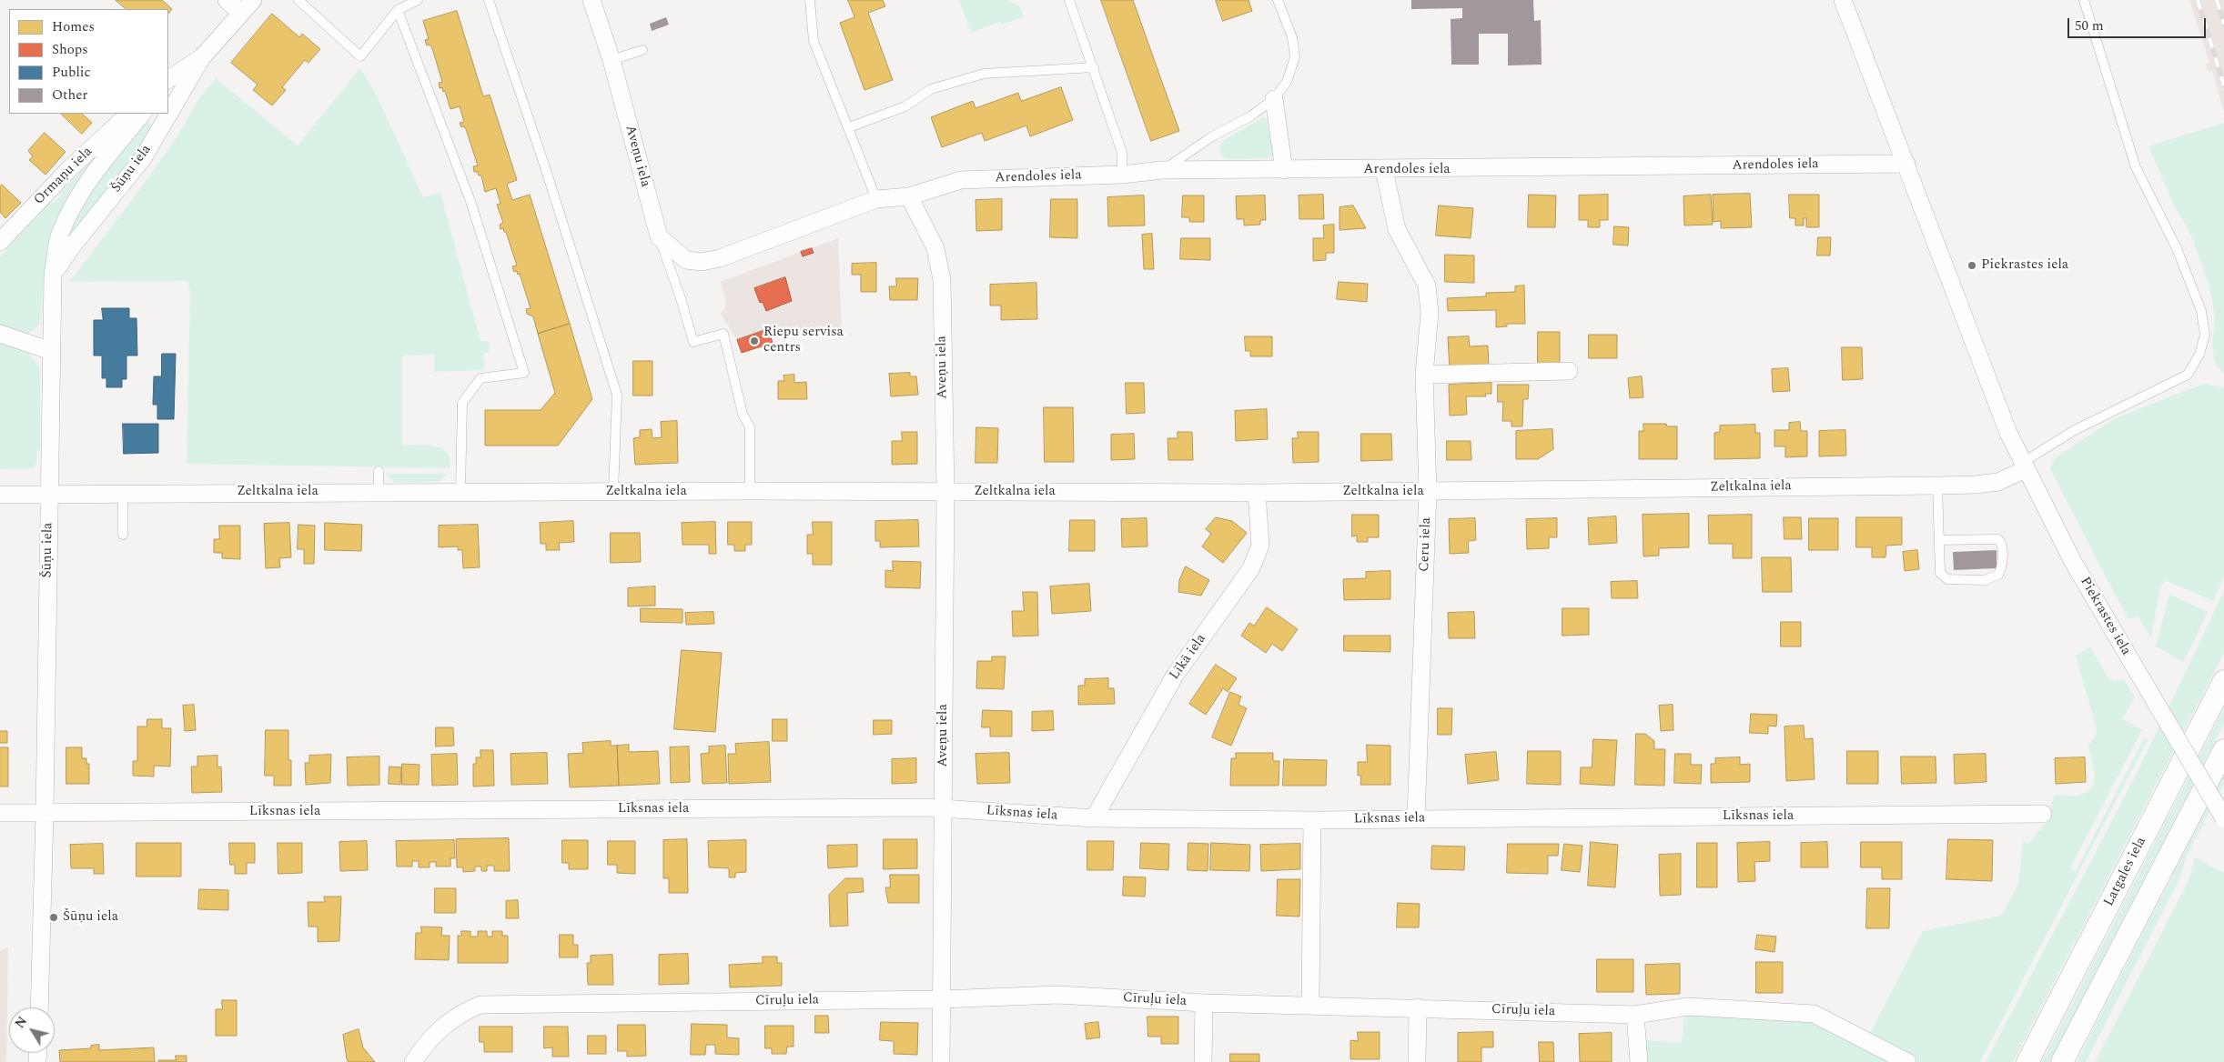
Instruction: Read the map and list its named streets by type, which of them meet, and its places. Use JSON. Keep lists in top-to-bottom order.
{
  "streets": {
    "street": [
      "Aveņu iela",
      "Arendoles iela",
      "Šūņu iela",
      "Ormaņu iela",
      "Zeltkalna iela",
      "Ceru iela",
      "Piekrastes iela",
      "Līkā iela",
      "Līksnas iela",
      "Latgales iela",
      "Cīruļu iela"
    ]
  },
  "crossings": [
    ["Aveņu iela", "Arendoles iela"],
    ["Aveņu iela", "Zeltkalna iela"],
    ["Aveņu iela", "Līksnas iela"],
    ["Aveņu iela", "Cīruļu iela"],
    ["Arendoles iela", "Ceru iela"],
    ["Arendoles iela", "Piekrastes iela"],
    ["Šūņu iela", "Zeltkalna iela"],
    ["Šūņu iela", "Līksnas iela"],
    ["Zeltkalna iela", "Ceru iela"],
    ["Zeltkalna iela", "Piekrastes iela"],
    ["Zeltkalna iela", "Līkā iela"],
    ["Ceru iela", "Līksnas iela"],
    ["Līkā iela", "Līksnas iela"]
  ],
  "places": ["Piekrastes iela", "Riepu servisa centrs", "Šūņu iela"],
  "legend": [
    "Homes",
    "Shops",
    "Public",
    "Other"
  ],
  "scale_bar": "50 m",
  "north": "top left"
}
